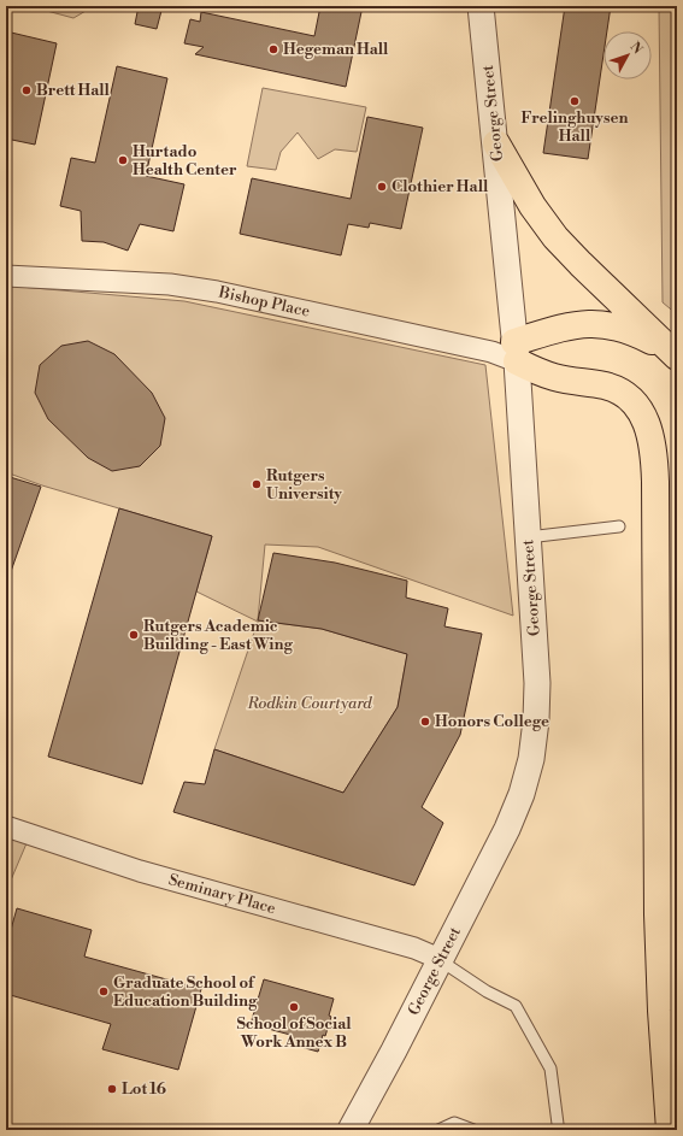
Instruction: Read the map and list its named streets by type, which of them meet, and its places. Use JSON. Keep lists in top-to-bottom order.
{
  "streets": {
    "street": ["George Street", "Bishop Place", "Seminary Place"]
  },
  "crossings": [
    ["George Street", "Bishop Place"],
    ["George Street", "Seminary Place"]
  ],
  "parks": ["Rodkin Courtyard"],
  "places": [
    "Hegeman Hall",
    "Brett Hall",
    "Frelinghuysen Hall",
    "Hurtado Health Center",
    "Clothier Hall",
    "Rutgers University",
    "Rutgers Academic Building - East Wing",
    "Honors College",
    "Graduate School of Education Building",
    "School of Social Work Annex B",
    "Lot 16"
  ],
  "north": "top right"
}
